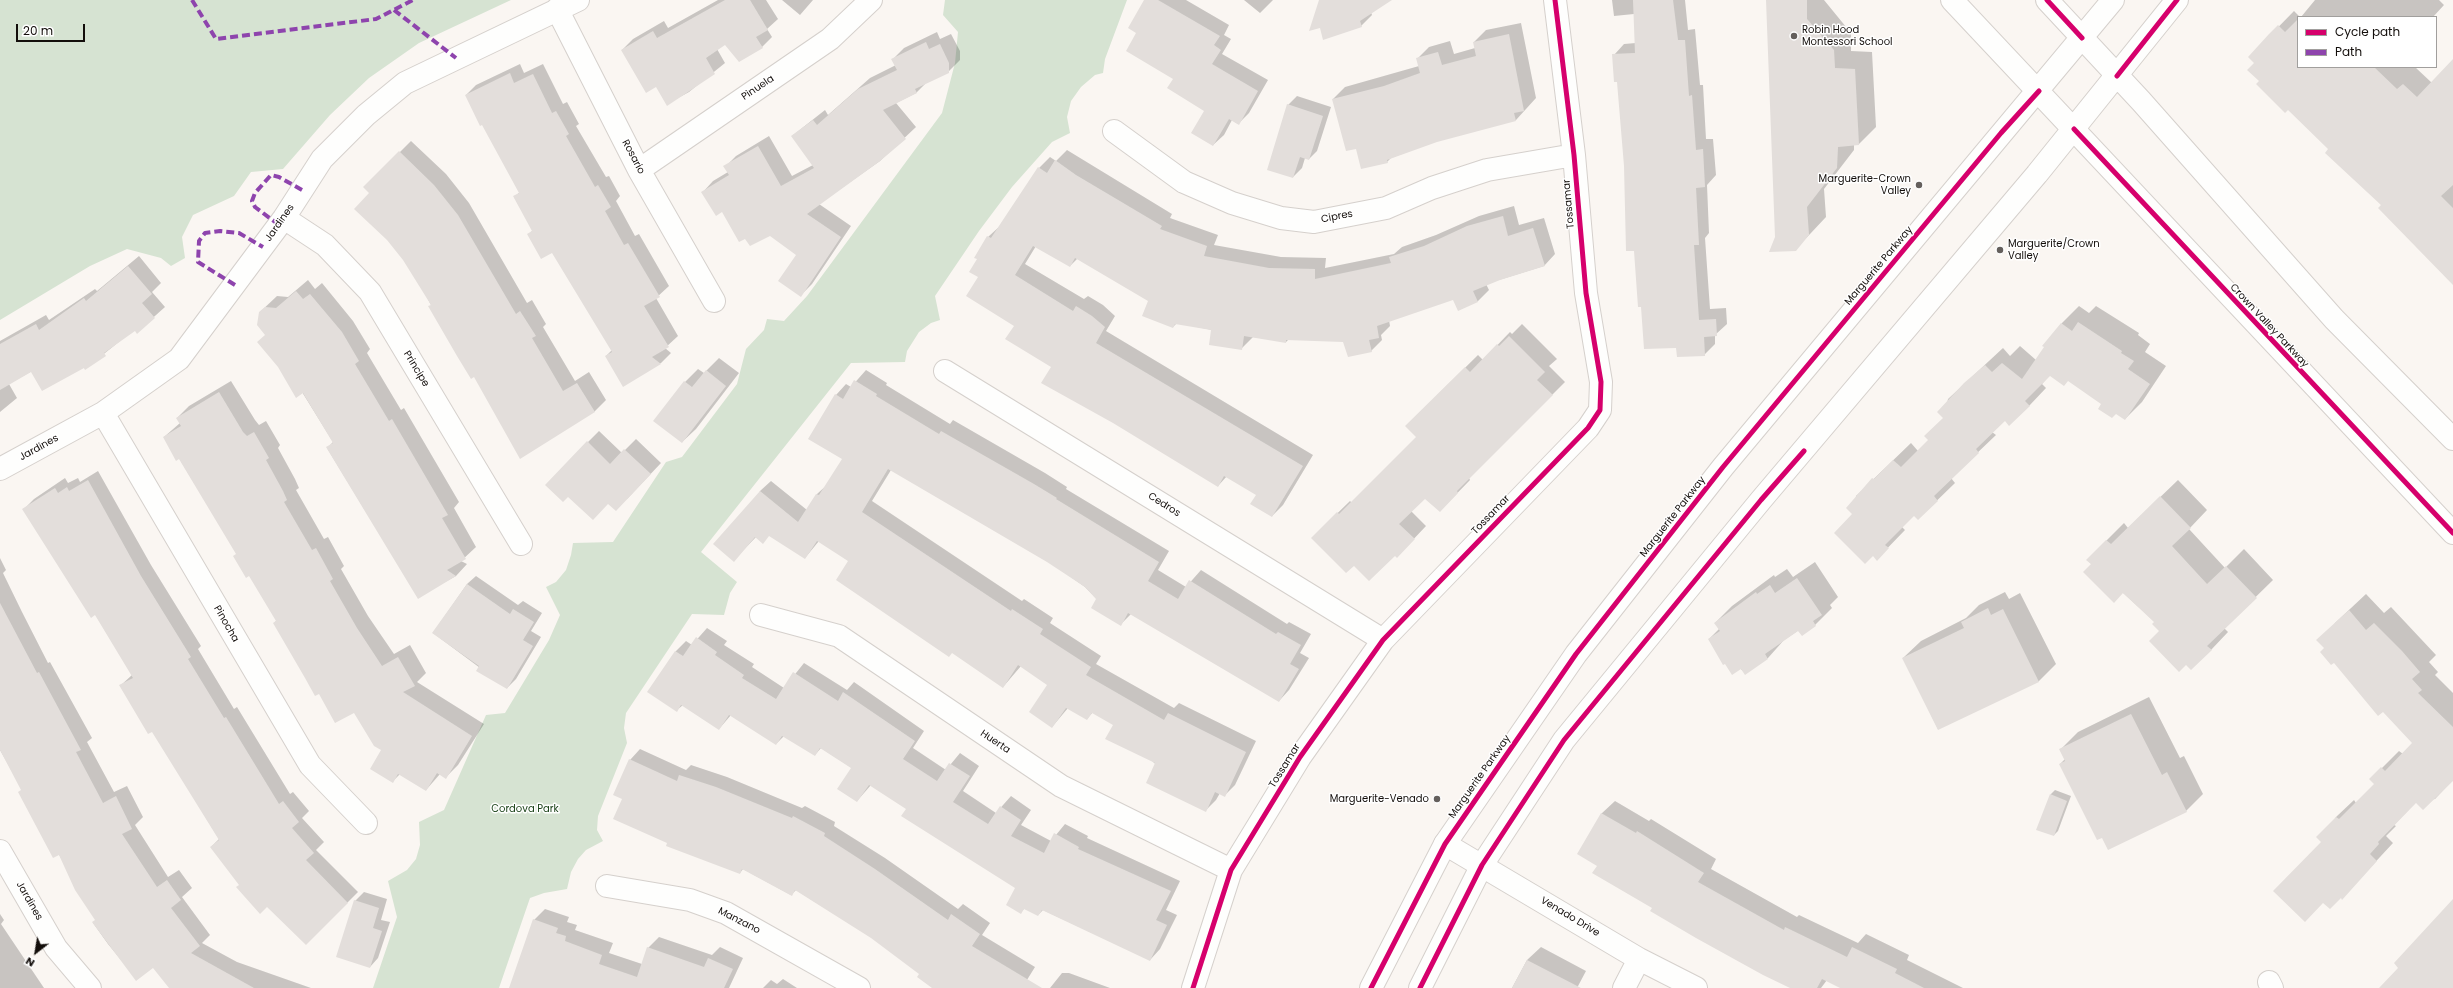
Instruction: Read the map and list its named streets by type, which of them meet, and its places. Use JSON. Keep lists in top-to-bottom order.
{
  "streets": {
    "street": [
      "Pinuela",
      "Rosario",
      "Tossamar",
      "Cipres",
      "Jardines",
      "Marguerite Parkway",
      "Crown Valley Parkway",
      "Principe",
      "Cedros",
      "Pinocha",
      "Huerta",
      "Venado Drive",
      "Manzano"
    ]
  },
  "crossings": [
    ["Pinuela", "Rosario"],
    ["Rosario", "Jardines"],
    ["Tossamar", "Cipres"],
    ["Tossamar", "Cedros"],
    ["Tossamar", "Huerta"],
    ["Jardines", "Principe"],
    ["Jardines", "Pinocha"],
    ["Marguerite Parkway", "Crown Valley Parkway"],
    ["Marguerite Parkway", "Venado Drive"]
  ],
  "parks": ["Cordova Park"],
  "places": [
    "Robin Hood Montessori School",
    "Marguerite-Crown Valley",
    "Marguerite/Crown Valley",
    "Marguerite-Venado"
  ],
  "legend": ["Cycle path", "Path"],
  "scale_bar": "20 m",
  "north": "bottom left"
}
